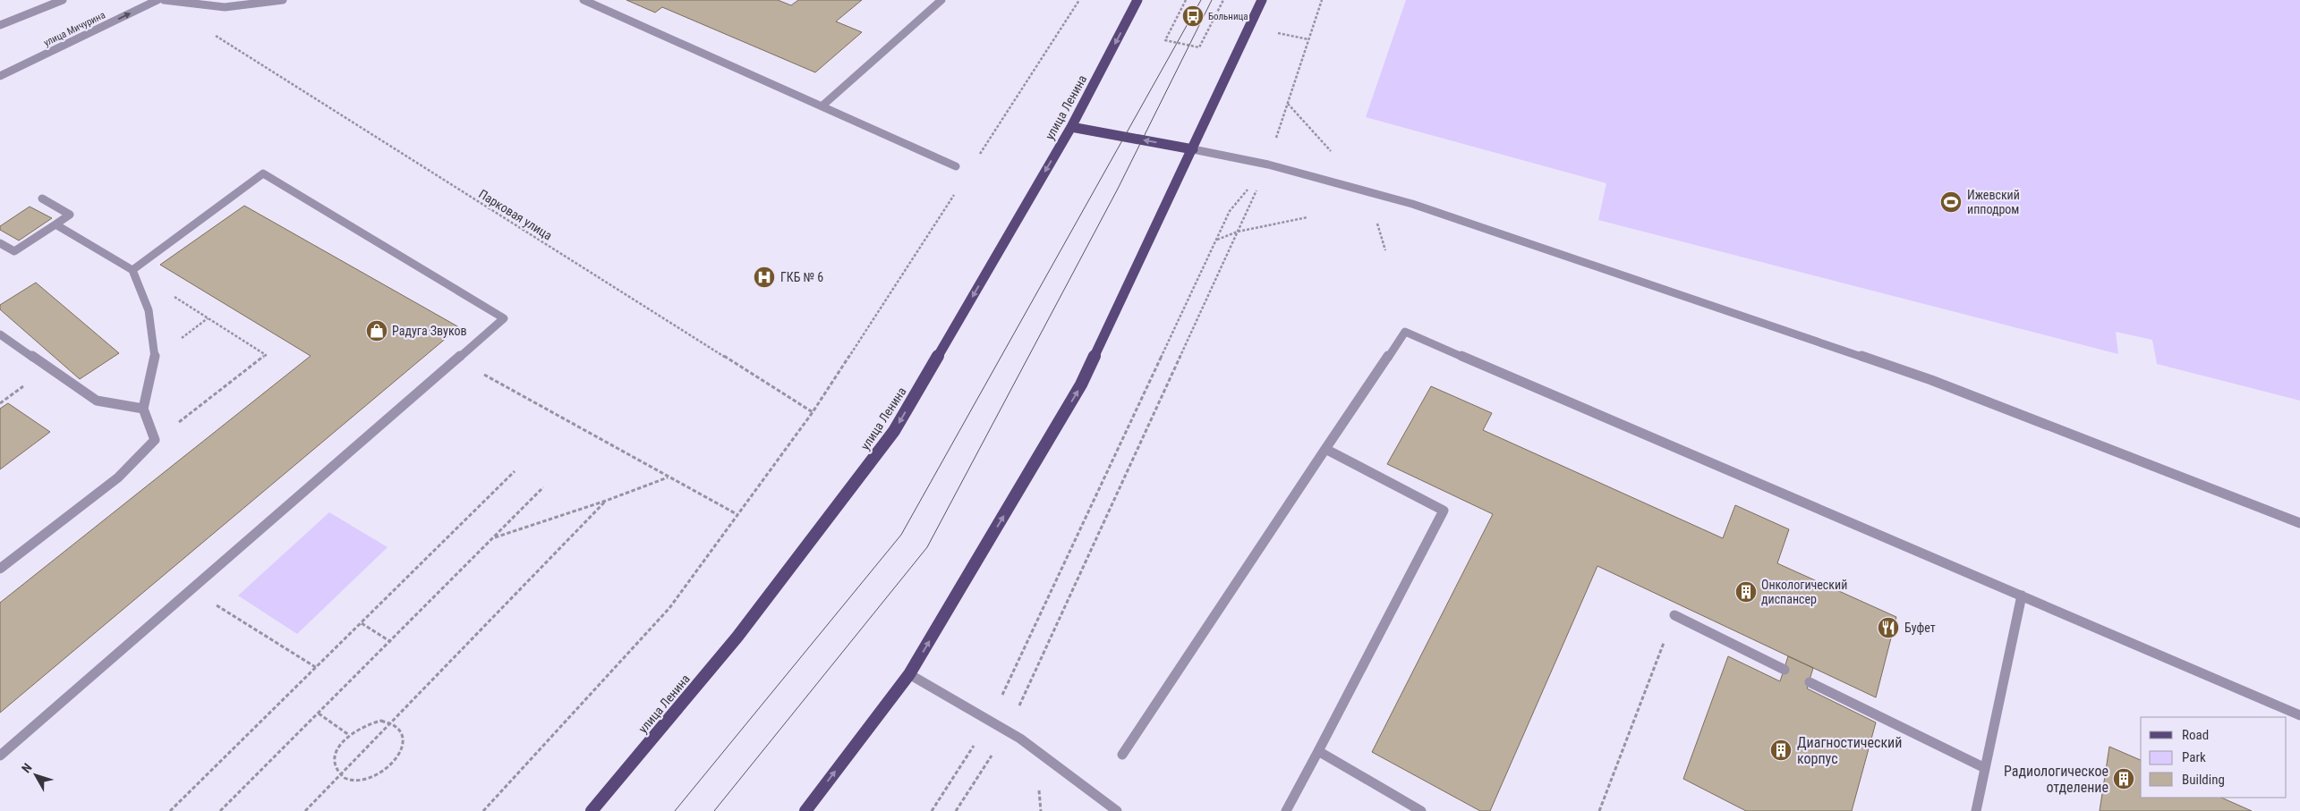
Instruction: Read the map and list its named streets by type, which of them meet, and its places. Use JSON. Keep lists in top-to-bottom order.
{
  "streets": {
    "main road": ["улица Ленина"],
    "street": ["улица Мичурина"],
    "path": ["Парковая улица"]
  },
  "one_way": ["улица Ленина"],
  "places": {
    "bus stop": ["Больница"],
    "sports": ["Ижевский ипподром"],
    "hospital": ["ГКБ № 6"],
    "shop": ["Радуга Звуков"],
    "building": ["Онкологический диспансер", "Диагностический корпус", "Радиологическое отделение"],
    "restaurant": ["Буфет"]
  },
  "legend": ["Road", "Park", "Building"],
  "north": "top left"
}
